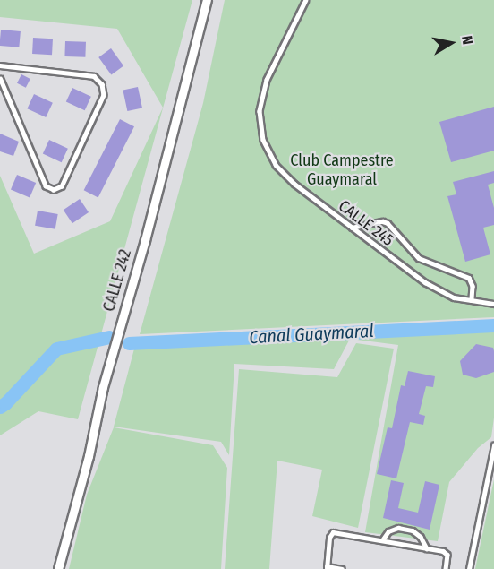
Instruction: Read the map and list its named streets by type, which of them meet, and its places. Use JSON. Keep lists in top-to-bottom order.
{
  "streets": {
    "street": ["CALLE 242"],
    "lane": ["CALLE 245"]
  },
  "water": ["Canal Guaymaral"],
  "parks": ["Club Campestre Guaymaral"],
  "north": "right"
}
